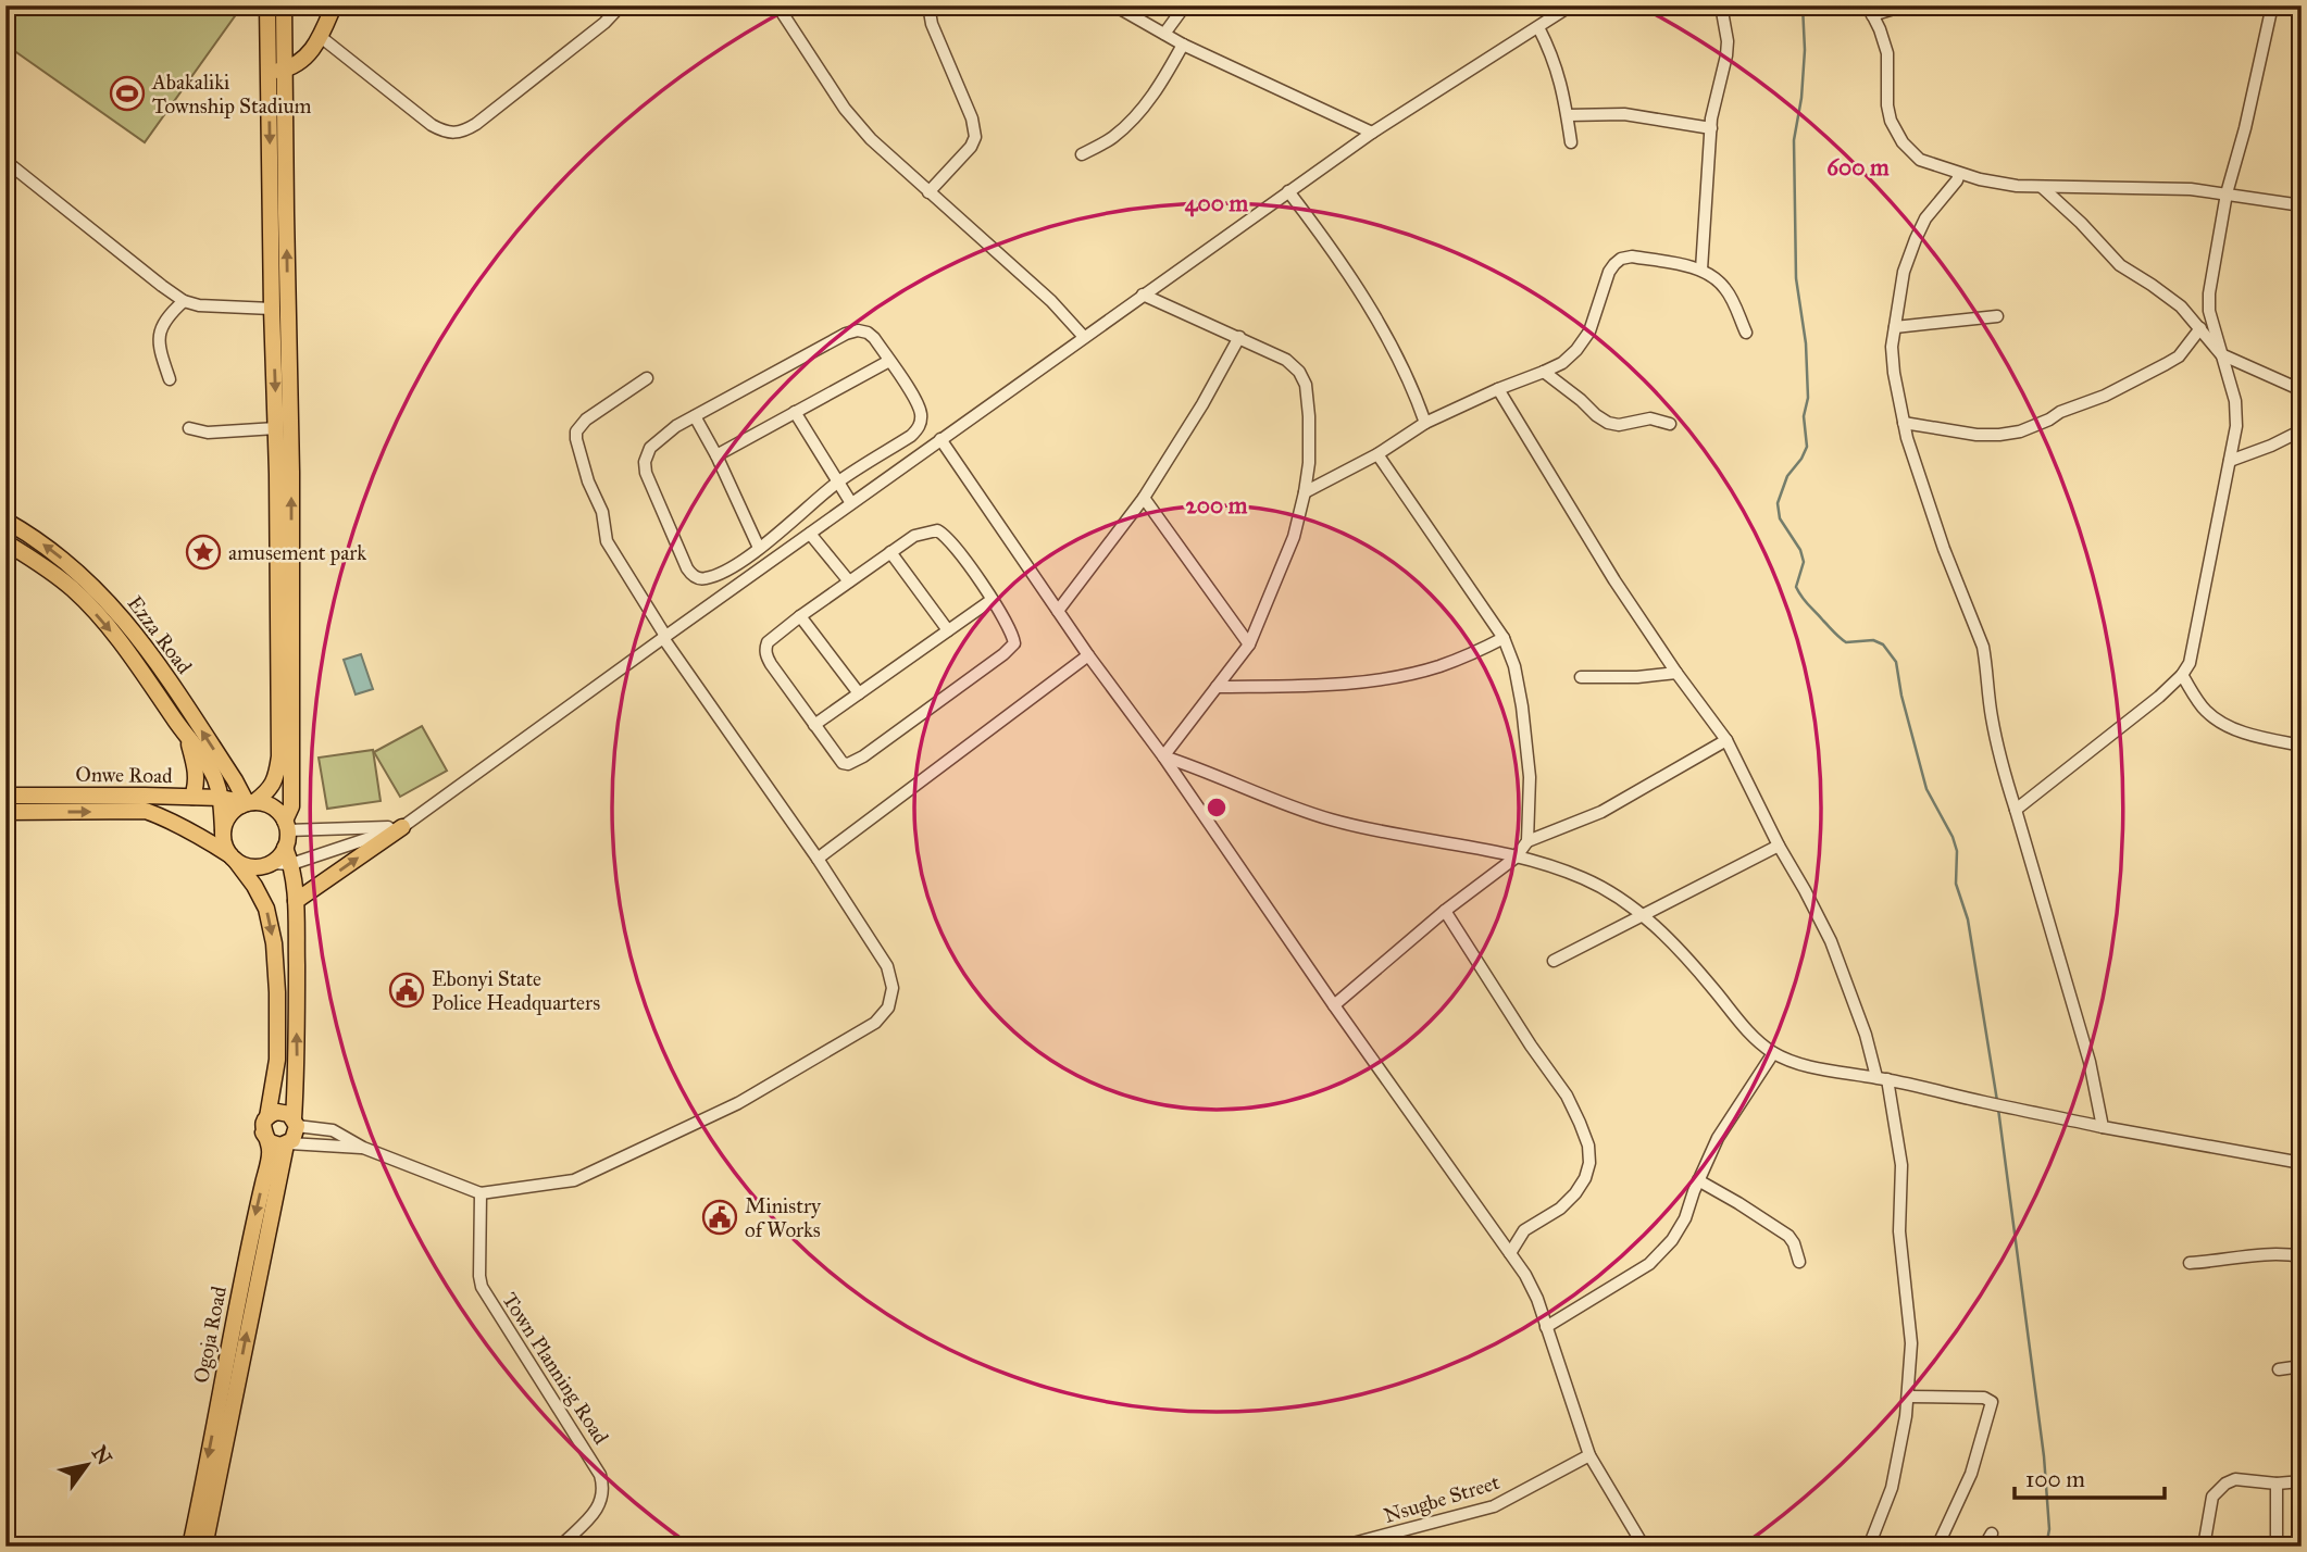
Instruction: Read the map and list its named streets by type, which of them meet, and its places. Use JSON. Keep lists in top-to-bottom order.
{
  "streets": {
    "main road": ["Ezza Road", "Onwe Road", "Ogoja Road"],
    "street": ["Town Planning Road", "Nsugbe Street"]
  },
  "crossings": [
    ["Ezza Road", "Onwe Road"],
    ["Ezza Road", "Ogoja Road"],
    ["Onwe Road", "Ogoja Road"]
  ],
  "places": {
    "sports": ["Abakaliki Township Stadium"],
    "place": ["amusement park"],
    "public building": ["Ebonyi State Police Headquarters", "Ministry of Works"]
  },
  "scale_bar": "100 m",
  "north": "top right",
  "rings": ["600 m", "400 m", "200 m"]
}
